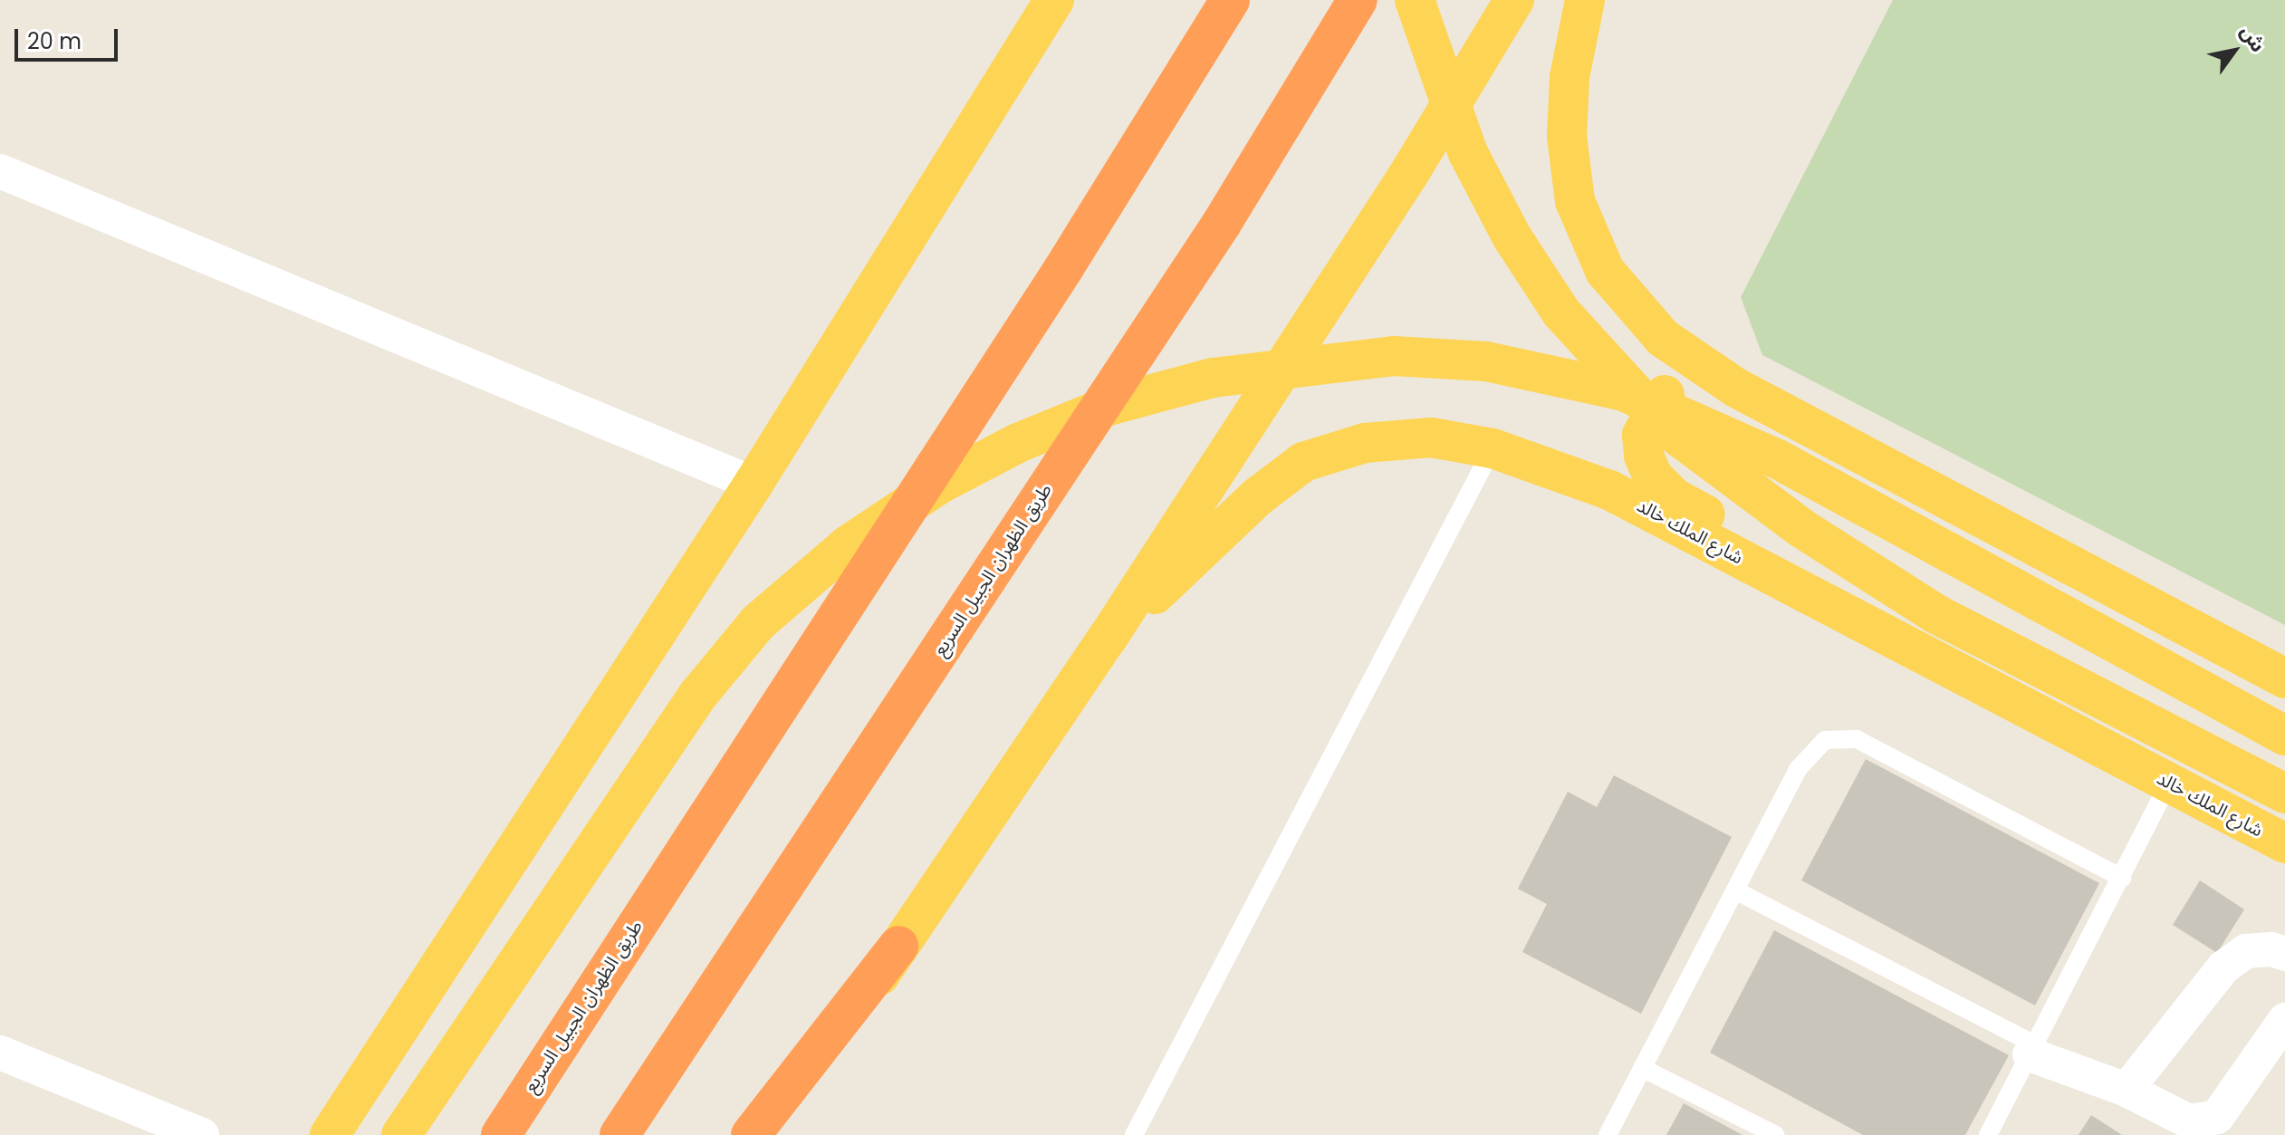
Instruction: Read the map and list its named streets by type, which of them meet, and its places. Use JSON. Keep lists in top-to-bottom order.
{
  "streets": {
    "highway": ["طريق الظهران الجبيل السريع"],
    "main road": ["شارع الملك خالد"]
  },
  "scale_bar": "20 m",
  "north": "top right"
}
